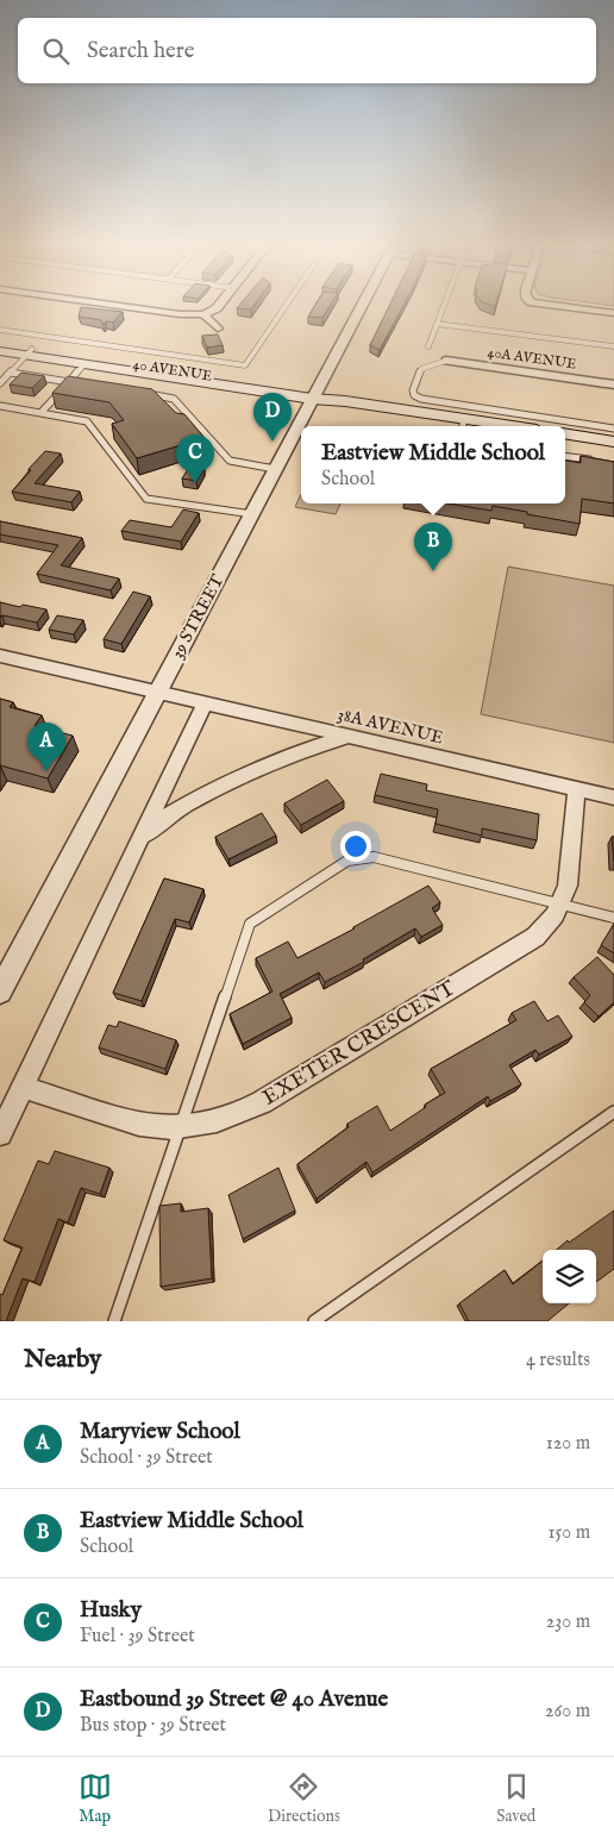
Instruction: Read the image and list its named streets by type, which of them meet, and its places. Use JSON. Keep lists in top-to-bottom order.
{
  "streets": {
    "main road": ["40 AVENUE"],
    "street": [
      "40A AVENUE",
      "39 STREET",
      "38A AVENUE",
      "EXETER CRESCENT"
    ]
  },
  "crossings": [
    ["40 AVENUE", "39 STREET"],
    ["39 STREET", "38A AVENUE"],
    ["38A AVENUE", "EXETER CRESCENT"]
  ],
  "page": {
    "search": "Search here",
    "pins": [
      "D",
      "C",
      "B",
      "A"
    ],
    "popup": ["Eastview Middle School", "School"],
    "heading": ["Nearby", "4 results"],
    "list": [
      {
        "mark": "A",
        "name": "Maryview School",
        "note": "School · 39 Street",
        "value": "120 m"
      },
      {
        "mark": "B",
        "name": "Eastview Middle School",
        "note": "School",
        "value": "150 m"
      },
      {
        "mark": "C",
        "name": "Husky",
        "note": "Fuel · 39 Street",
        "value": "230 m"
      },
      {
        "mark": "D",
        "name": "Eastbound 39 Street @ 40 Avenue",
        "note": "Bus stop · 39 Street",
        "value": "260 m"
      }
    ],
    "nav": ["Map", "Directions", "Saved"]
  }
}
